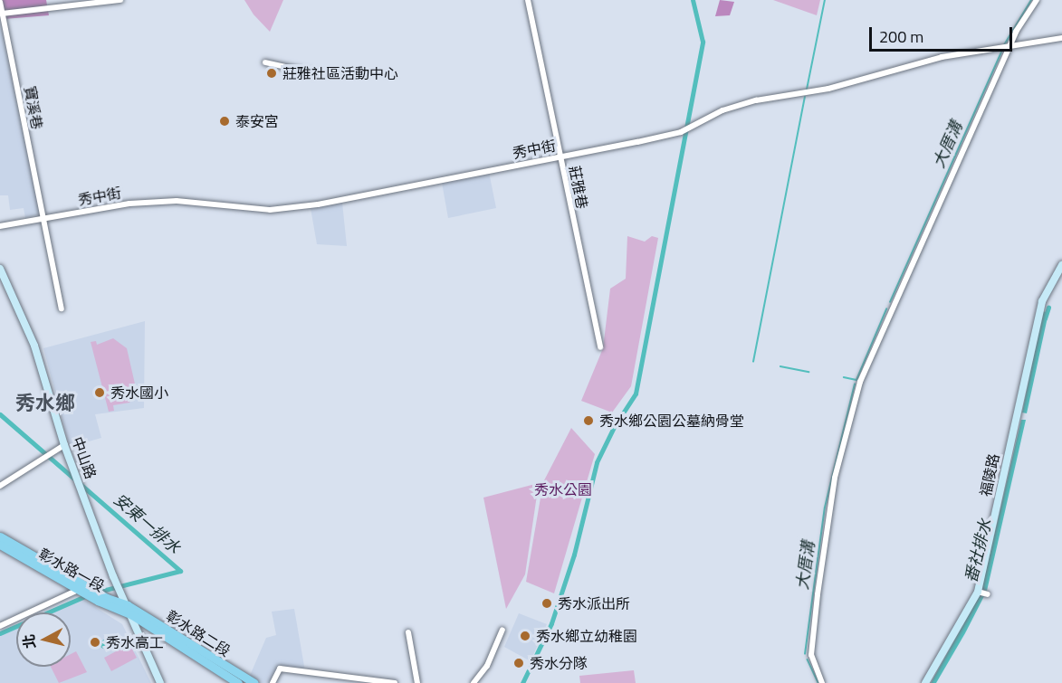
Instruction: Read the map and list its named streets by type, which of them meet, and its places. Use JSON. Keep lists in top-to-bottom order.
{
  "streets": {
    "main road": ["彰水路一段", "彰水路二段"],
    "street": [
      "寶溪巷",
      "秀中街",
      "莊雅巷",
      "中山路",
      "福陵路"
    ]
  },
  "crossings": [
    ["寶溪巷", "秀中街"],
    ["秀中街", "莊雅巷"],
    ["中山路", "彰水路一段"],
    ["中山路", "彰水路二段"],
    ["彰水路一段", "彰水路二段"]
  ],
  "districts": ["秀水鄉"],
  "water": ["大厝溝", "安東一排水", "番社排水"],
  "parks": ["秀水公園"],
  "places": [
    "莊雅社區活動中心",
    "泰安宮",
    "秀水國小",
    "秀水鄉公園公墓納骨堂",
    "秀水派出所",
    "秀水鄉立幼稚園",
    "秀水高工",
    "秀水分隊"
  ],
  "scale_bar": "200 m",
  "north": "left"
}
